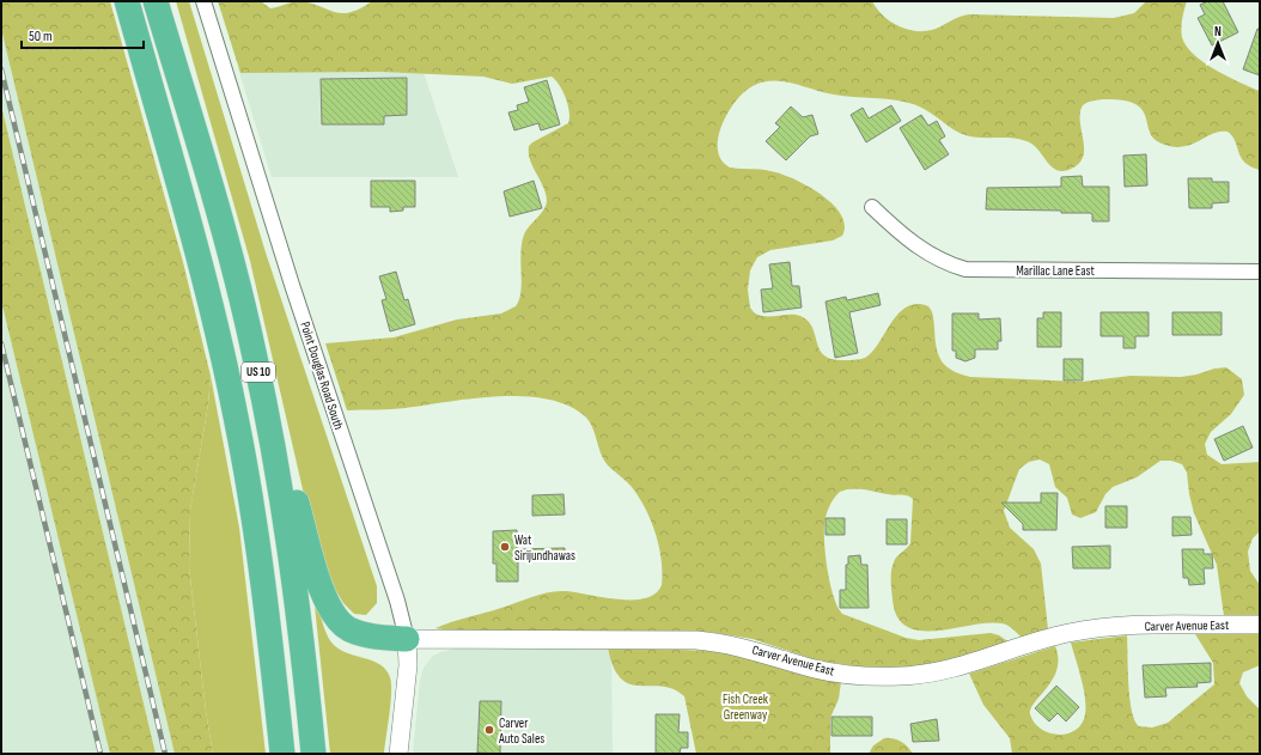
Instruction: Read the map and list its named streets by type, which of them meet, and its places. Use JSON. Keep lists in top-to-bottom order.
{
  "streets": {
    "highway": ["US 10"],
    "street": ["Marillac Lane East", "Point Douglas Road South", "Carver Avenue East"]
  },
  "crossings": [
    ["Point Douglas Road South", "Carver Avenue East"]
  ],
  "parks": ["Fish Creek Greenway"],
  "places": ["Wat Sirijundhawas", "Carver Auto Sales"],
  "scale_bar": "50 m",
  "north": "top"
}
